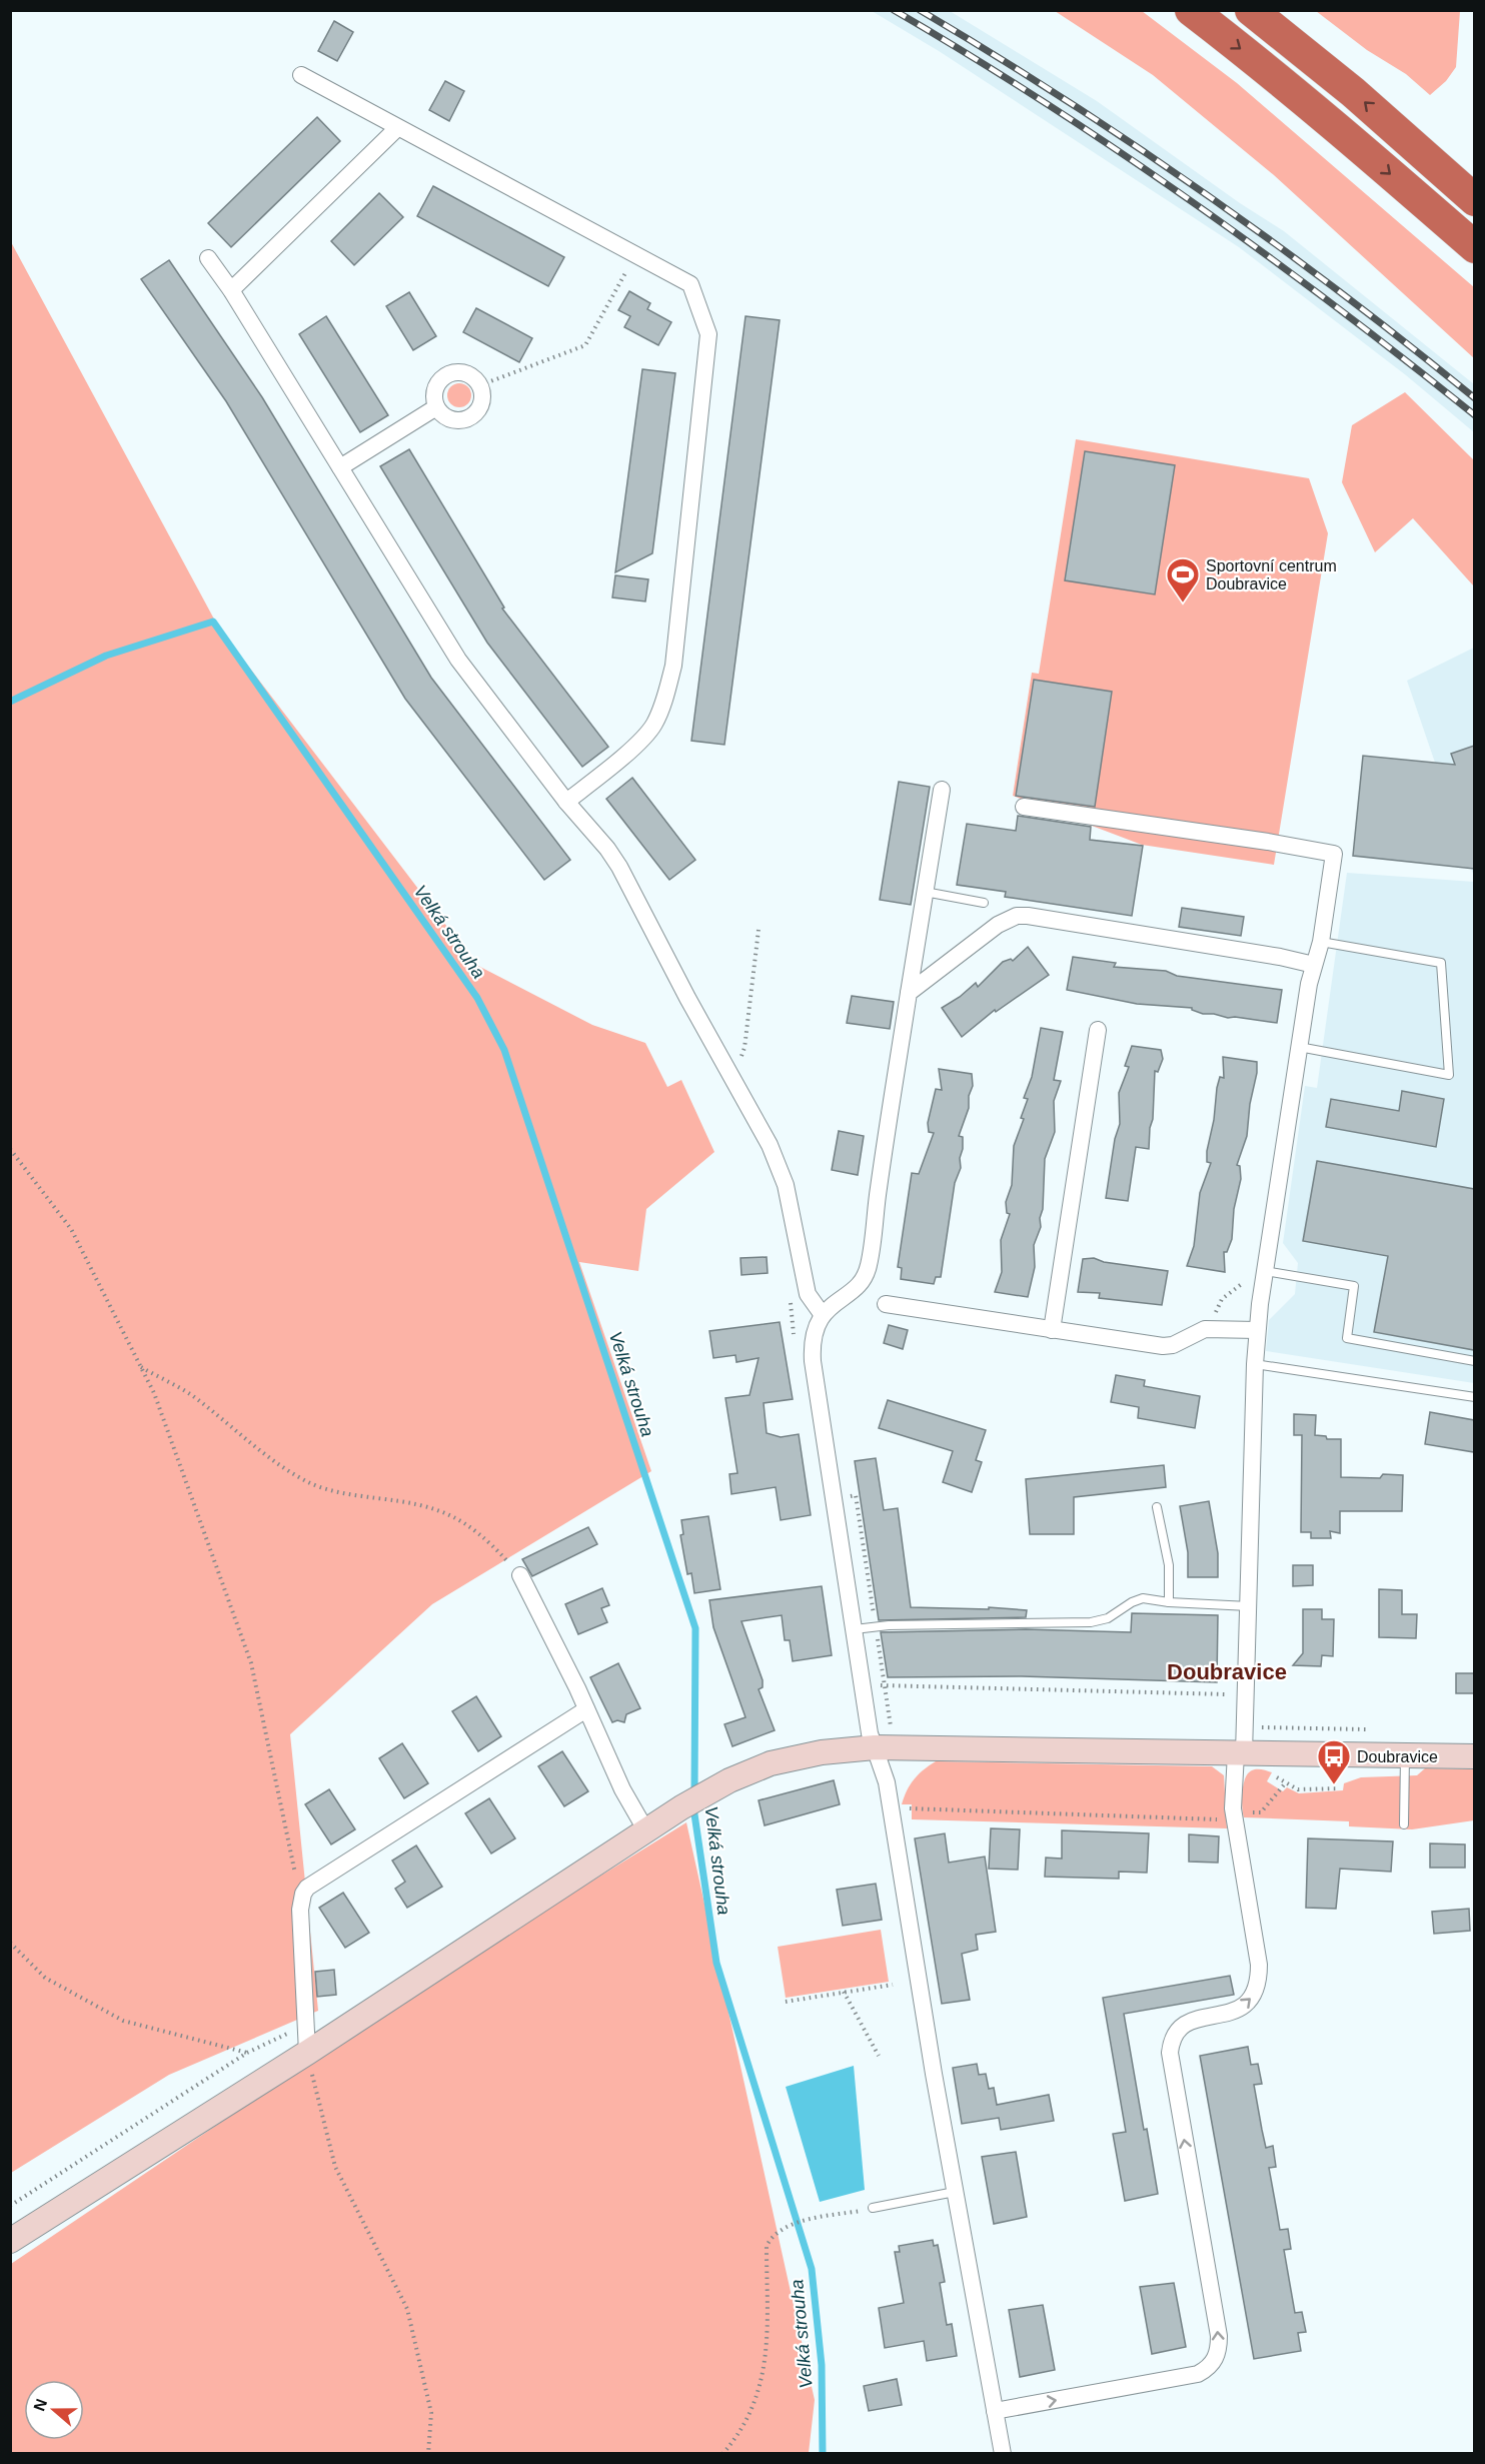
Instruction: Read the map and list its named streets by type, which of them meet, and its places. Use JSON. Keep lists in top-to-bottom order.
{
  "districts": ["Doubravice"],
  "water": ["Velká strouha"],
  "places": {
    "sports": ["Sportovní centrum Doubravice"],
    "bus stop": ["Doubravice"]
  },
  "north": "left"
}
